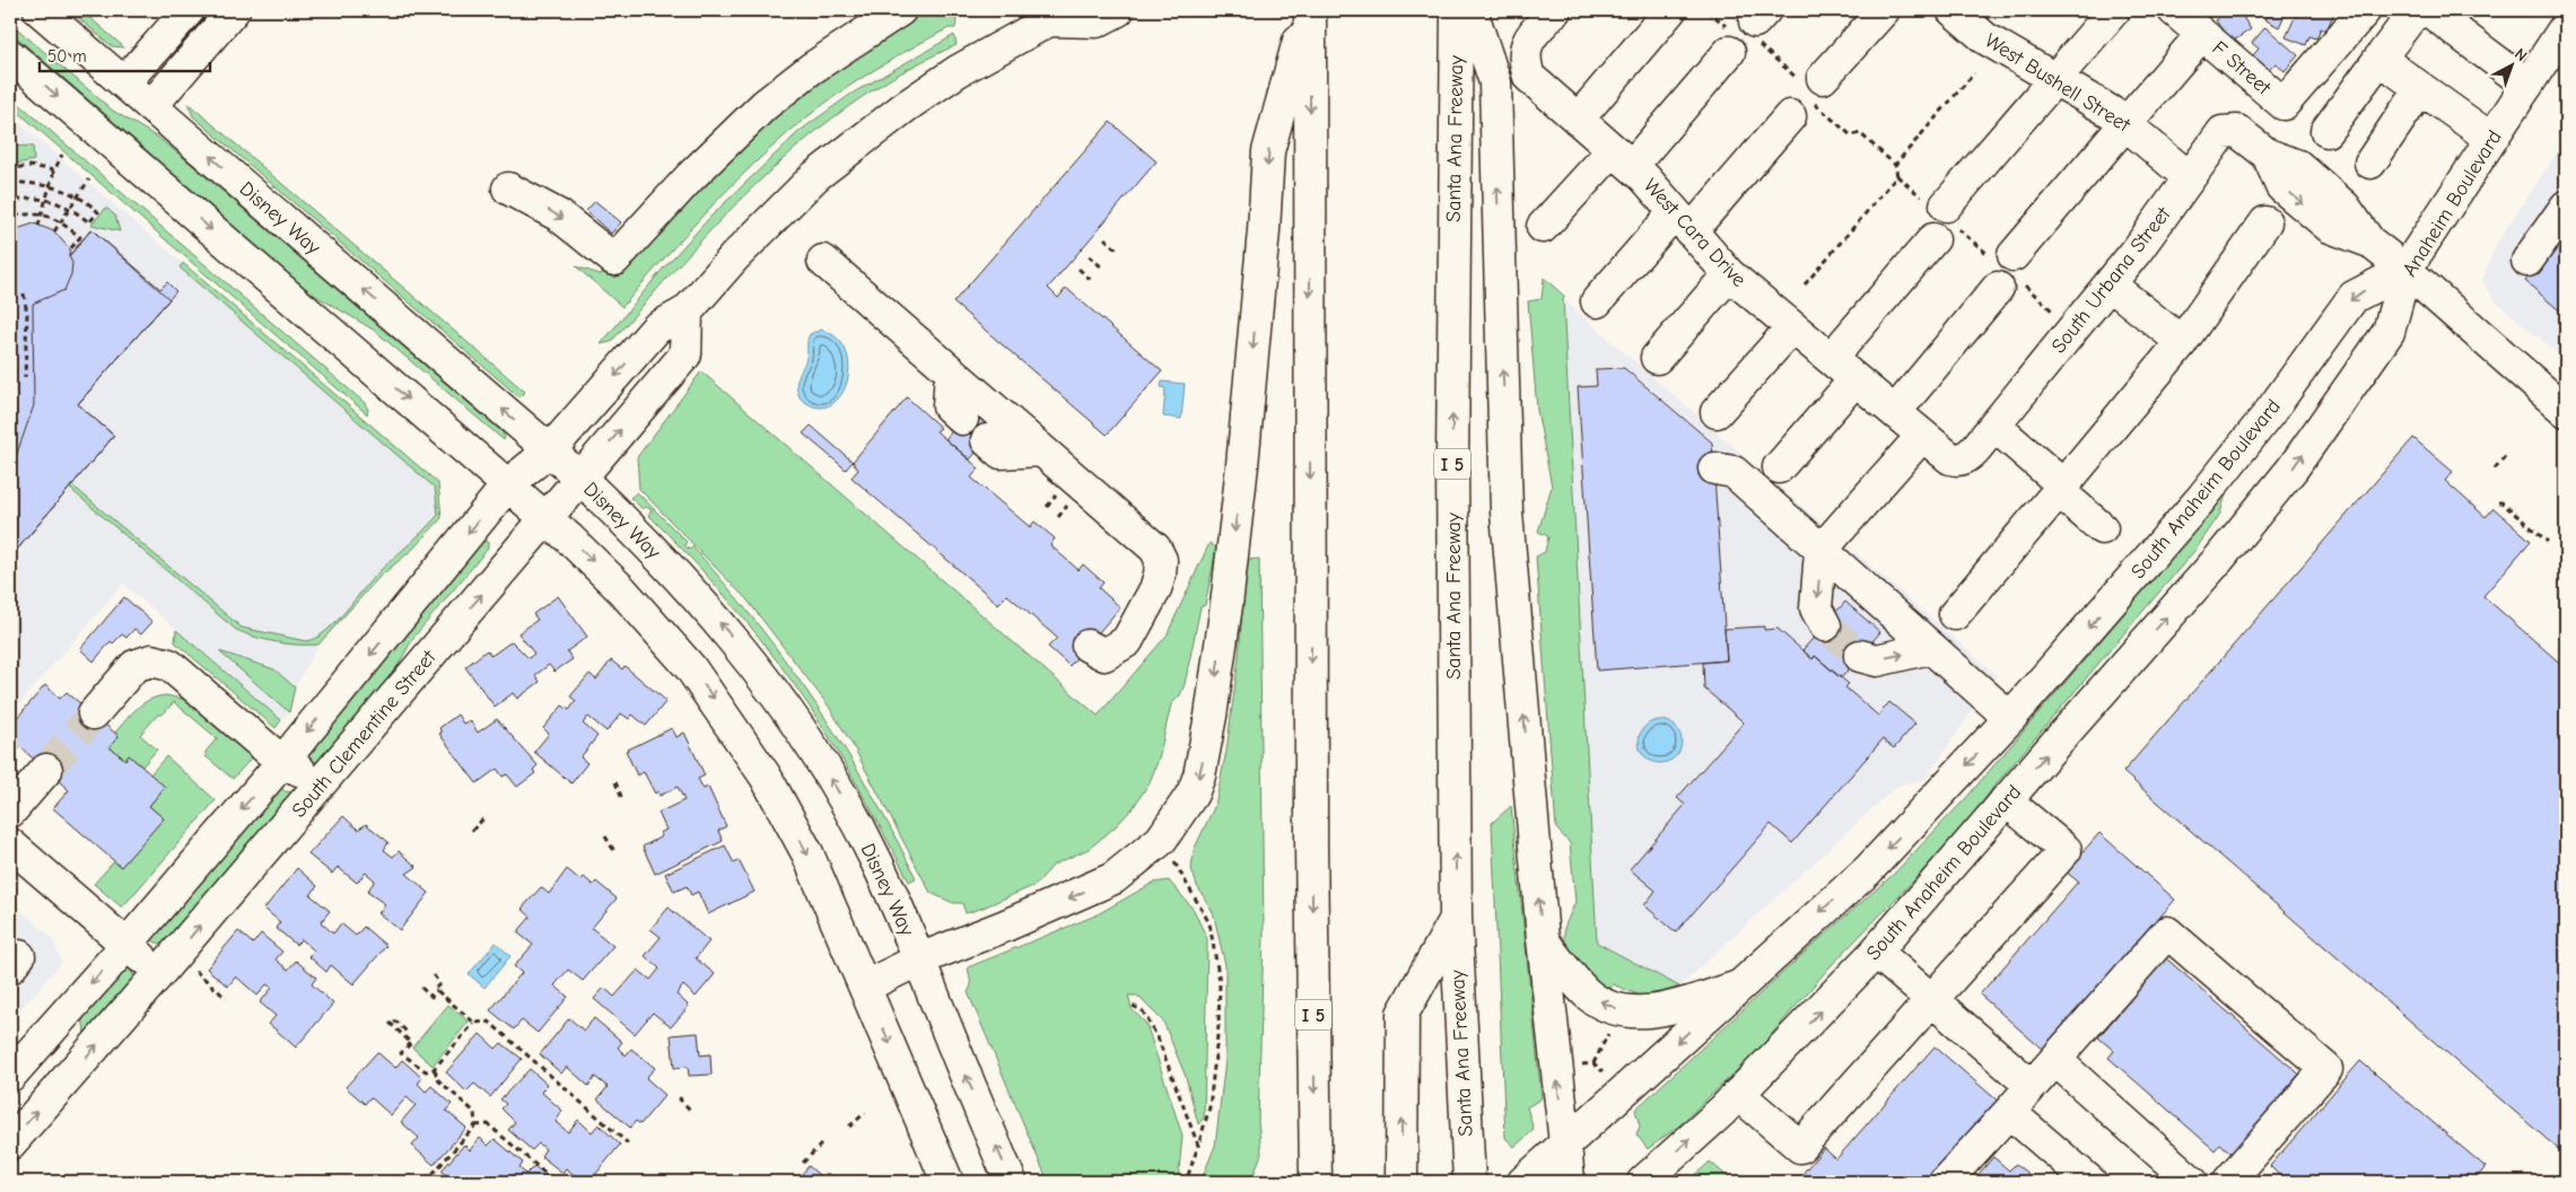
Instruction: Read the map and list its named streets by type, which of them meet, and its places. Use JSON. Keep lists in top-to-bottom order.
{
  "streets": {
    "main road": [
      "F Street",
      "West Bushell Street",
      "Santa Ana Freeway",
      "Anaheim Boulevard",
      "Disney Way",
      "West Cara Drive",
      "South Urbana Street",
      "I 5",
      "South Anaheim Boulevard",
      "South Clementine Street"
    ]
  },
  "crossings": [
    ["West Bushell Street", "South Urbana Street"],
    ["Anaheim Boulevard", "South Urbana Street"],
    ["Anaheim Boulevard", "South Anaheim Boulevard"],
    ["Disney Way", "South Clementine Street"],
    ["West Cara Drive", "South Urbana Street"],
    ["South Urbana Street", "South Anaheim Boulevard"]
  ],
  "scale_bar": "50 m",
  "north": "top right"
}
